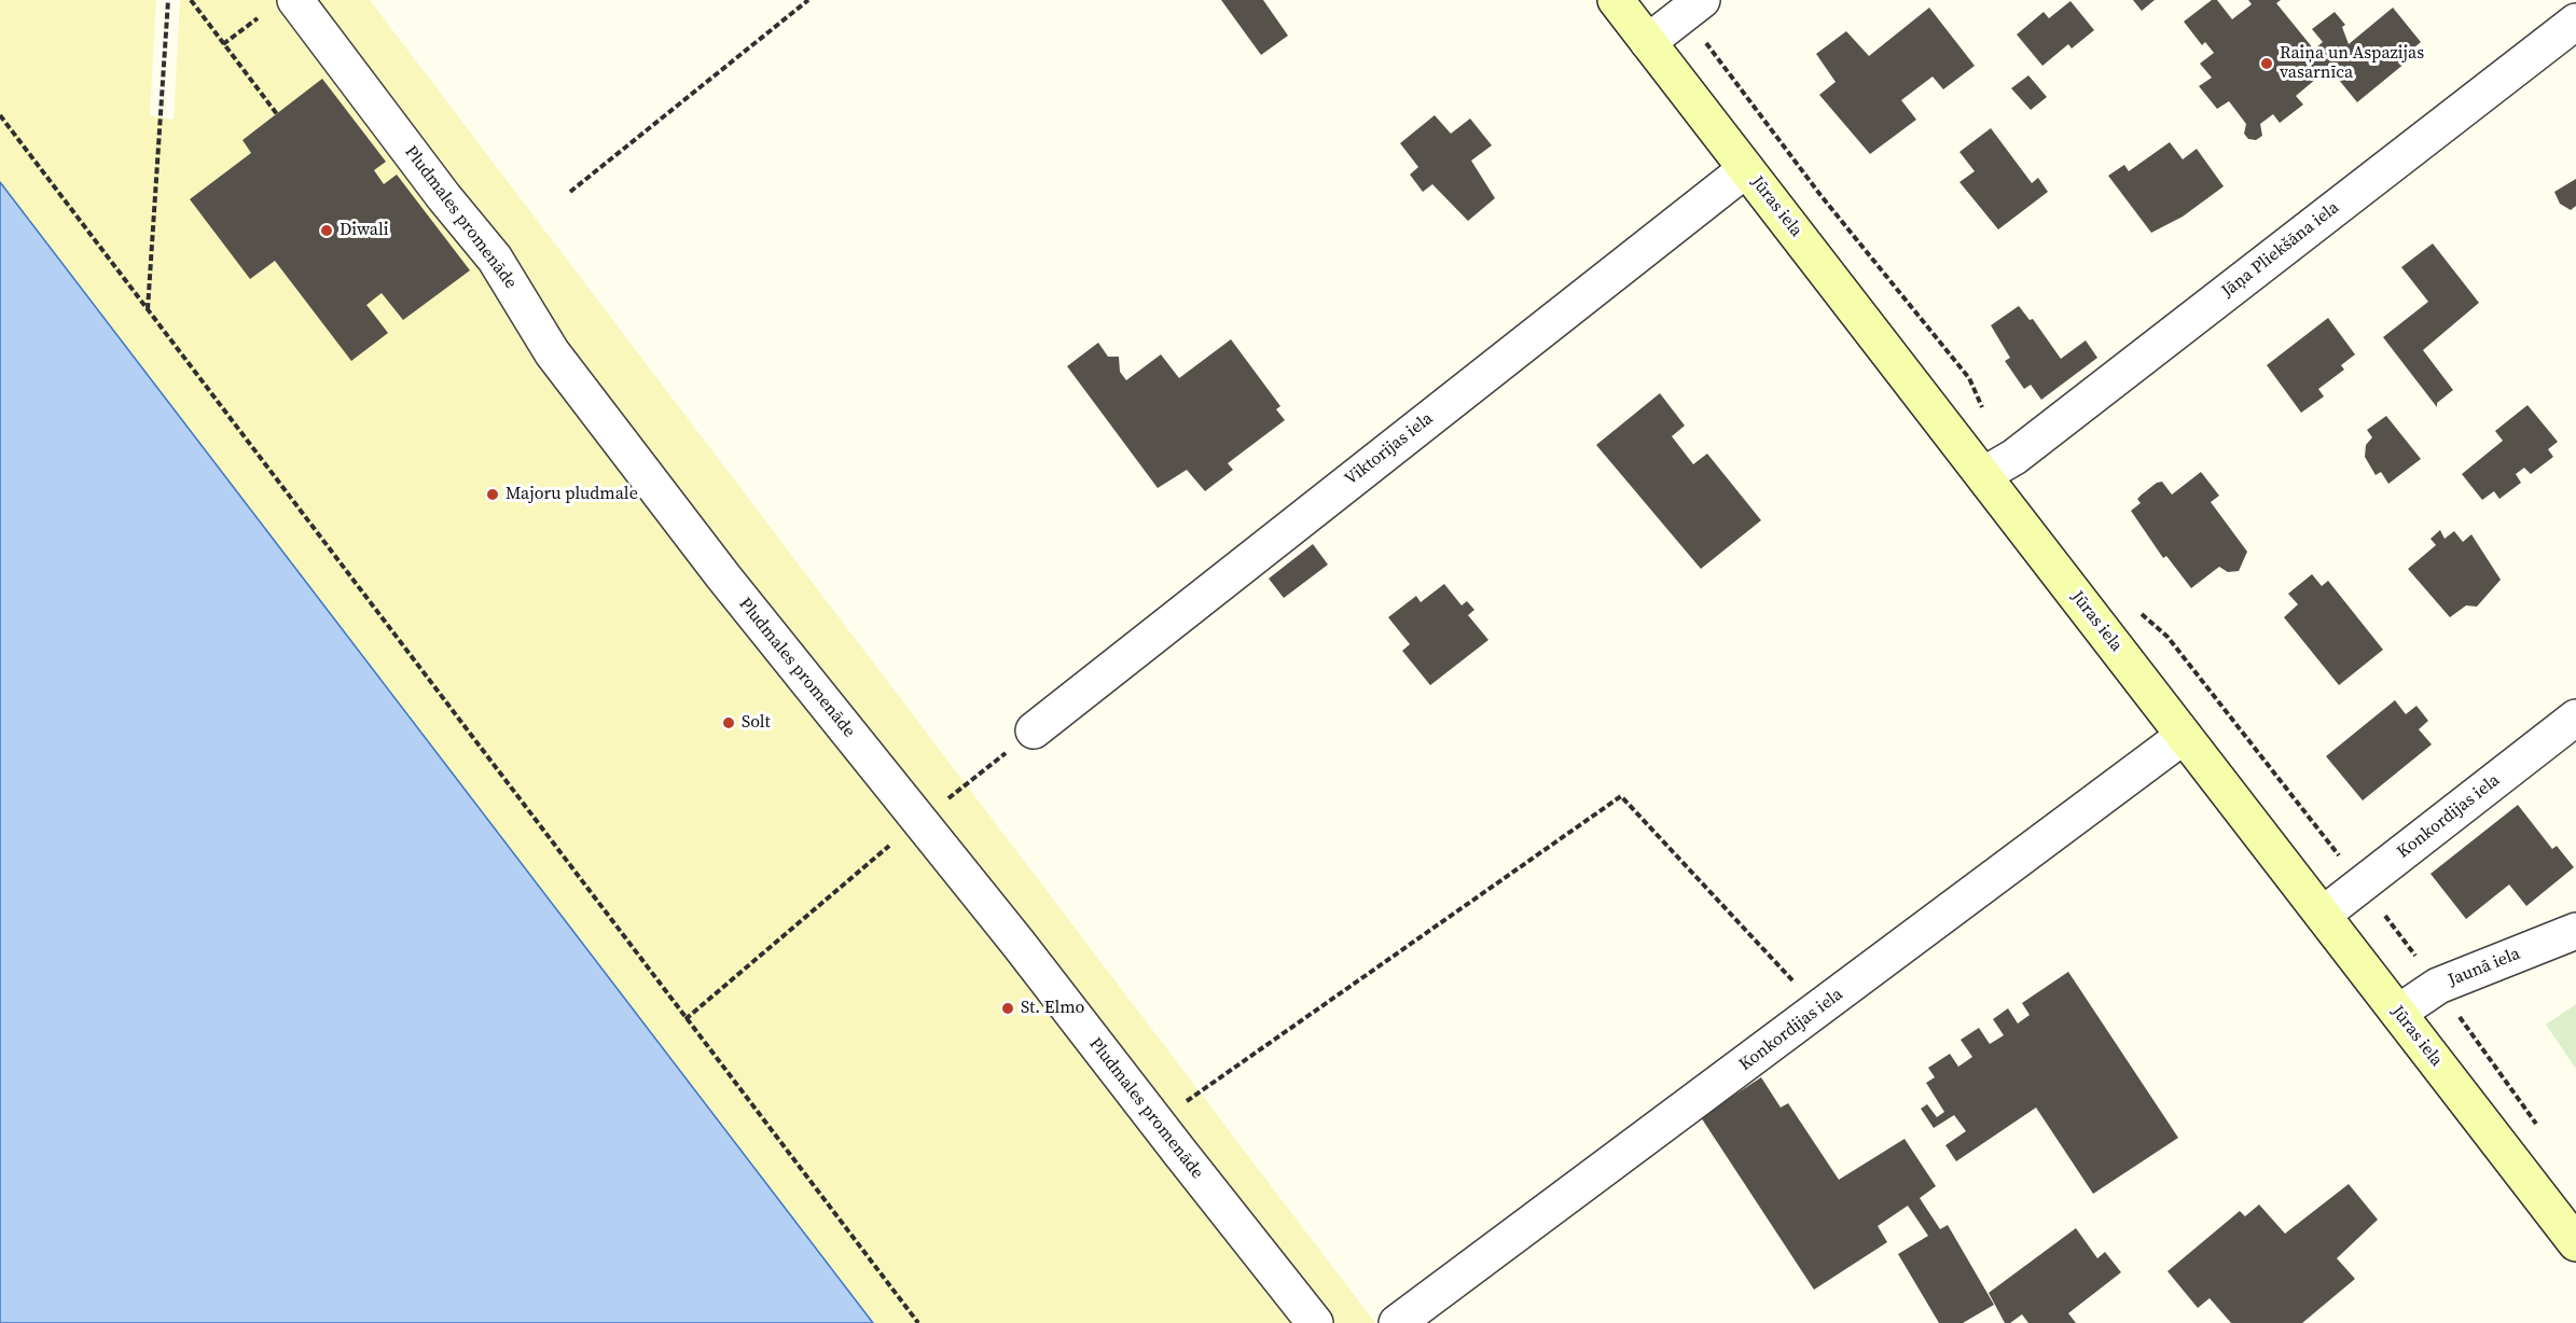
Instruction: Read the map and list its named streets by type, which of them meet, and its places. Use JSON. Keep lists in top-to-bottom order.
{
  "streets": {
    "street": [
      "Jūras iela",
      "Pludmales promenāde",
      "Jāņa Pliekšāna iela",
      "Viktorijas iela",
      "Konkordijas iela",
      "Jaunā iela"
    ]
  },
  "crossings": [
    ["Jūras iela", "Jāņa Pliekšāna iela"],
    ["Jūras iela", "Viktorijas iela"],
    ["Jūras iela", "Konkordijas iela"],
    ["Jūras iela", "Jaunā iela"]
  ],
  "places": [
    "Raiņa un Aspazijas vasarnīca",
    "Diwali",
    "Majoru pludmale",
    "Solt",
    "St. Elmo"
  ]
}
